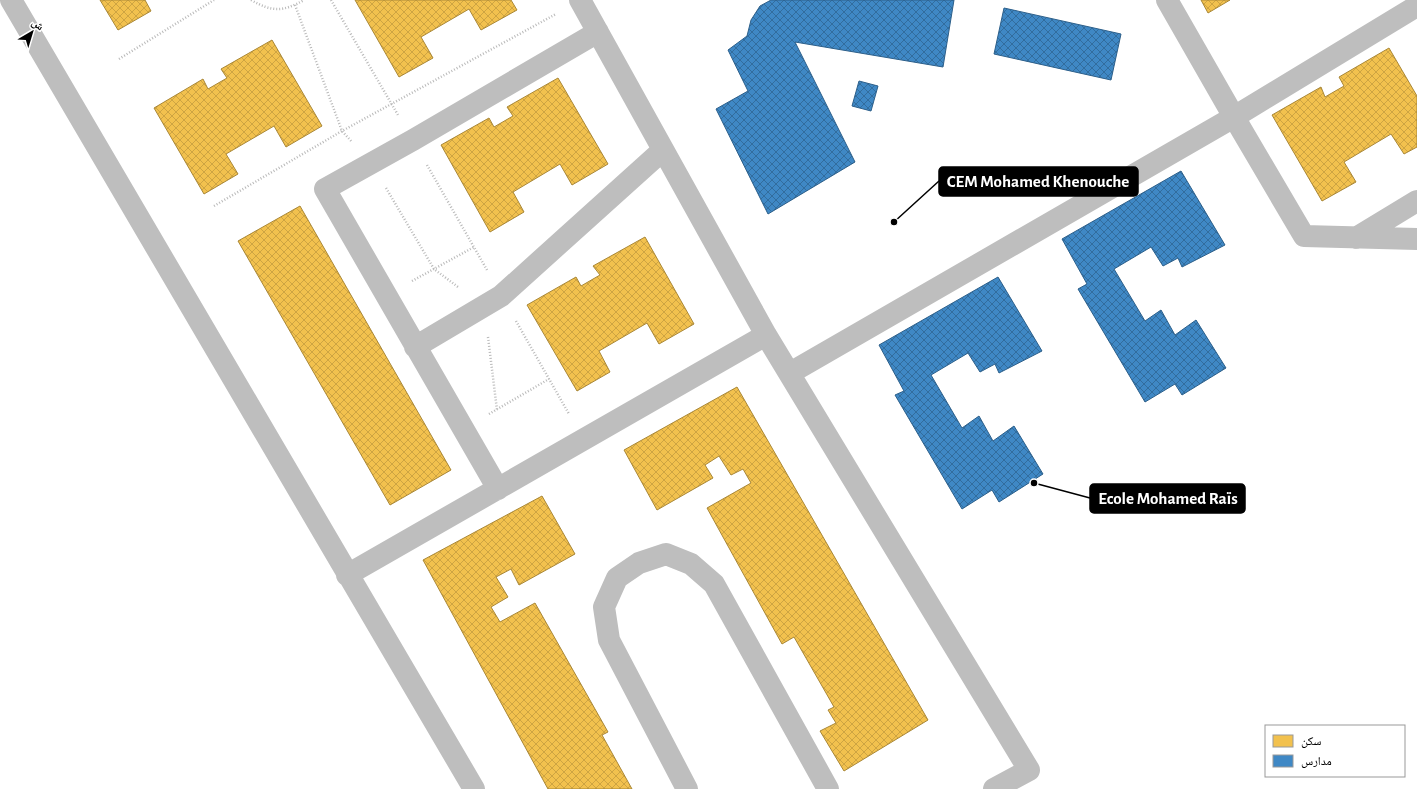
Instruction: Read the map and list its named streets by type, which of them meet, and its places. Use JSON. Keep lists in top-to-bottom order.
{
  "places": ["CEM Mohamed Khenouche", "Ecole Mohamed Raïs"],
  "legend": ["سكن", "مدارس"],
  "north": "top right"
}
